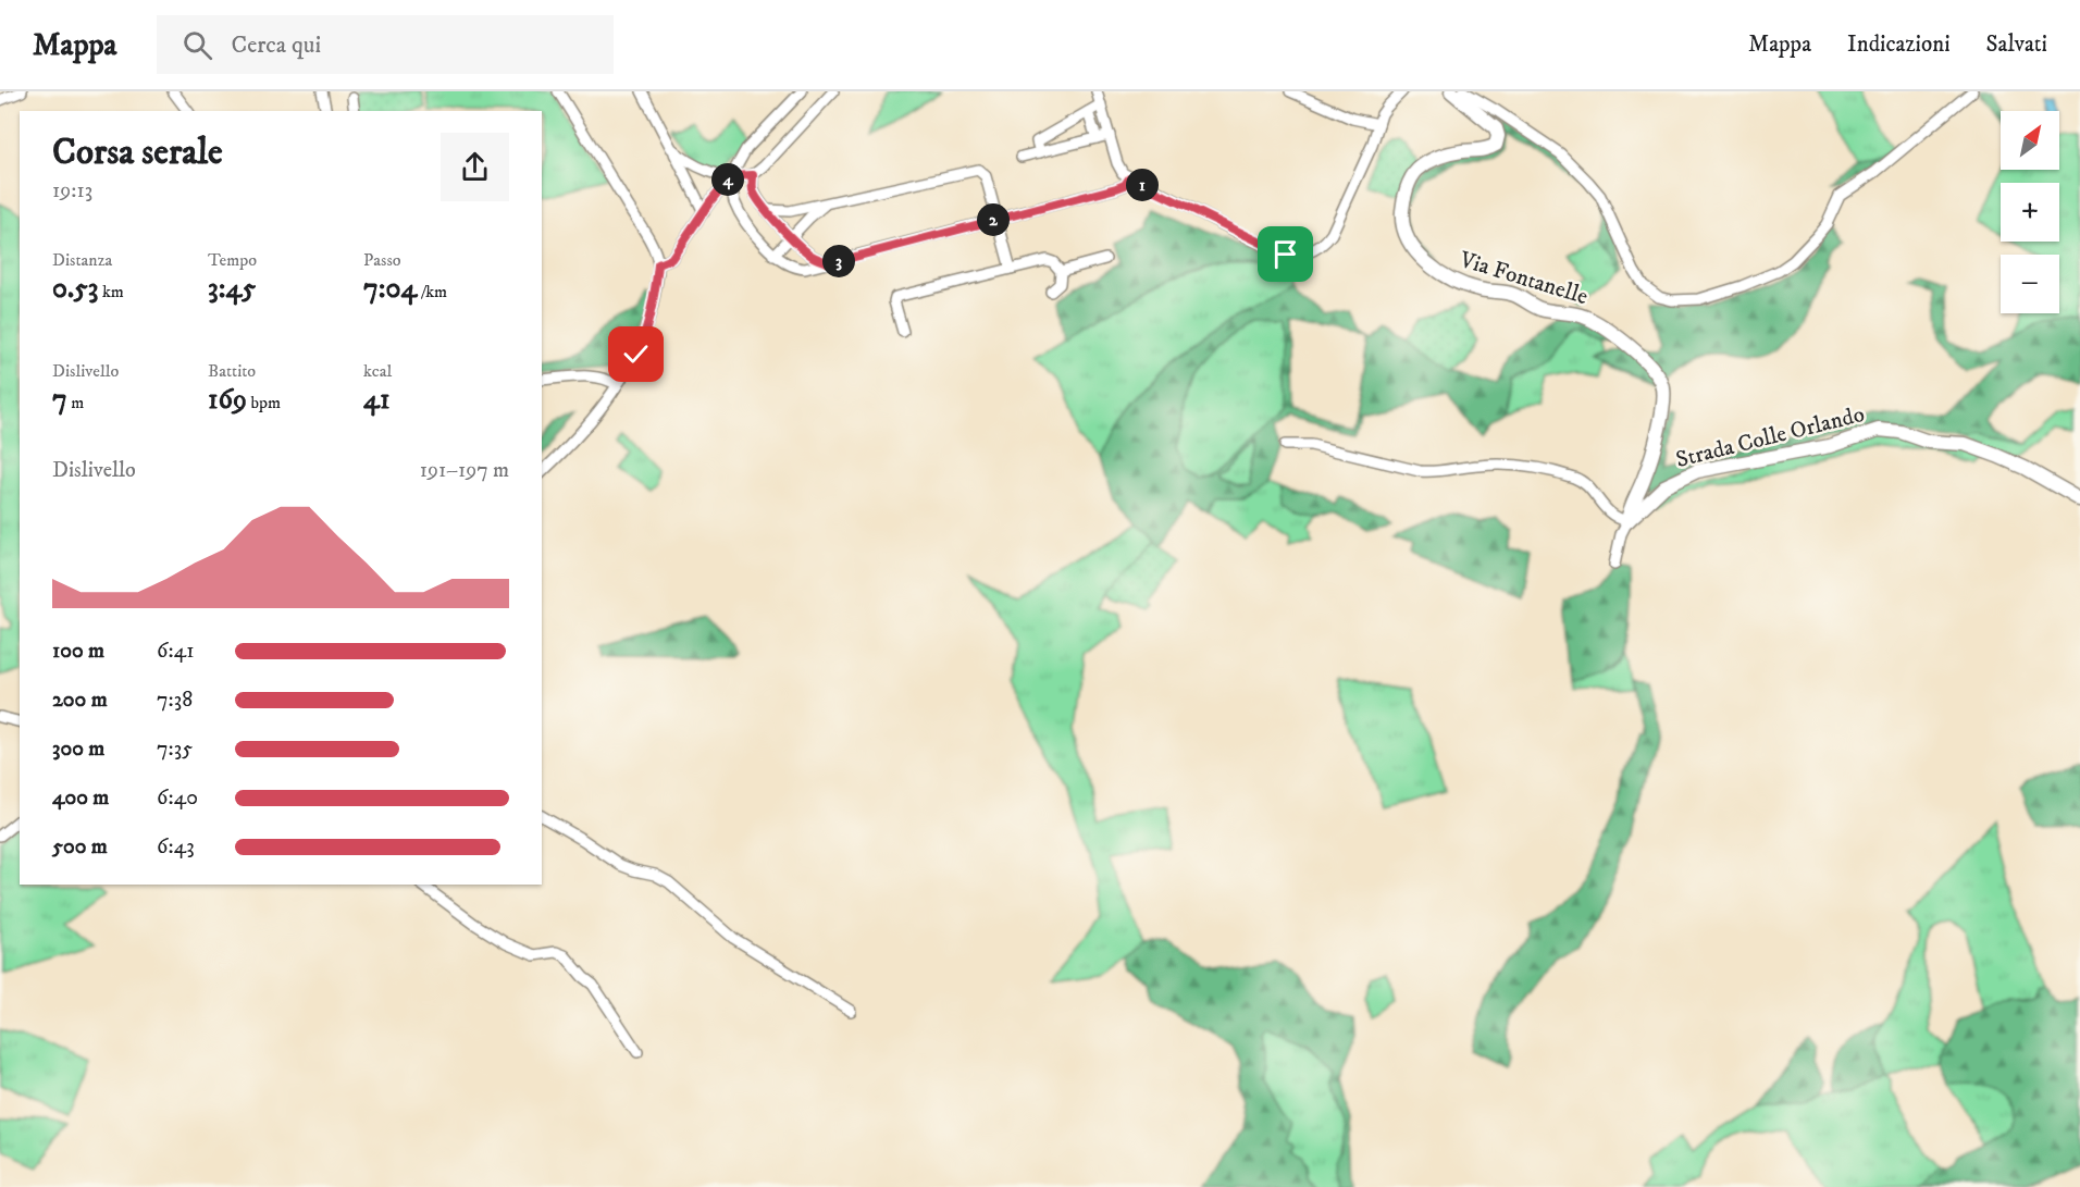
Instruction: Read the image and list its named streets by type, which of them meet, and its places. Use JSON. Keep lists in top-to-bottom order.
{
  "streets": {
    "street": ["Via Fontanelle", "Strada Colle Orlando"]
  },
  "crossings": [
    ["Via Fontanelle", "Strada Colle Orlando"]
  ],
  "north": "top right",
  "page": {
    "header": "Mappa",
    "search": "Cerca qui",
    "nav": ["Mappa", "Indicazioni", "Salvati"],
    "map_buttons": ["+", "−"],
    "heading": ["Corsa serale", "19:13"],
    "pins": [
      "4",
      "1",
      "2",
      "3"
    ],
    "stats": [
      ["Distanza", "0.53 km"],
      ["Tempo", "3:45"],
      ["Passo", "7:04 /km"],
      ["Dislivello", "7 m"],
      ["Battito", "169 bpm"],
      ["kcal", "41"]
    ],
    "chart": ["Dislivello", "191–197 m"],
    "list": [
      {
        "name": "100 m",
        "note": "6:41"
      },
      {
        "name": "200 m",
        "note": "7:38"
      },
      {
        "name": "300 m",
        "note": "7:35"
      },
      {
        "name": "400 m",
        "note": "6:40"
      },
      {
        "name": "500 m",
        "note": "6:43"
      }
    ]
  }
}
